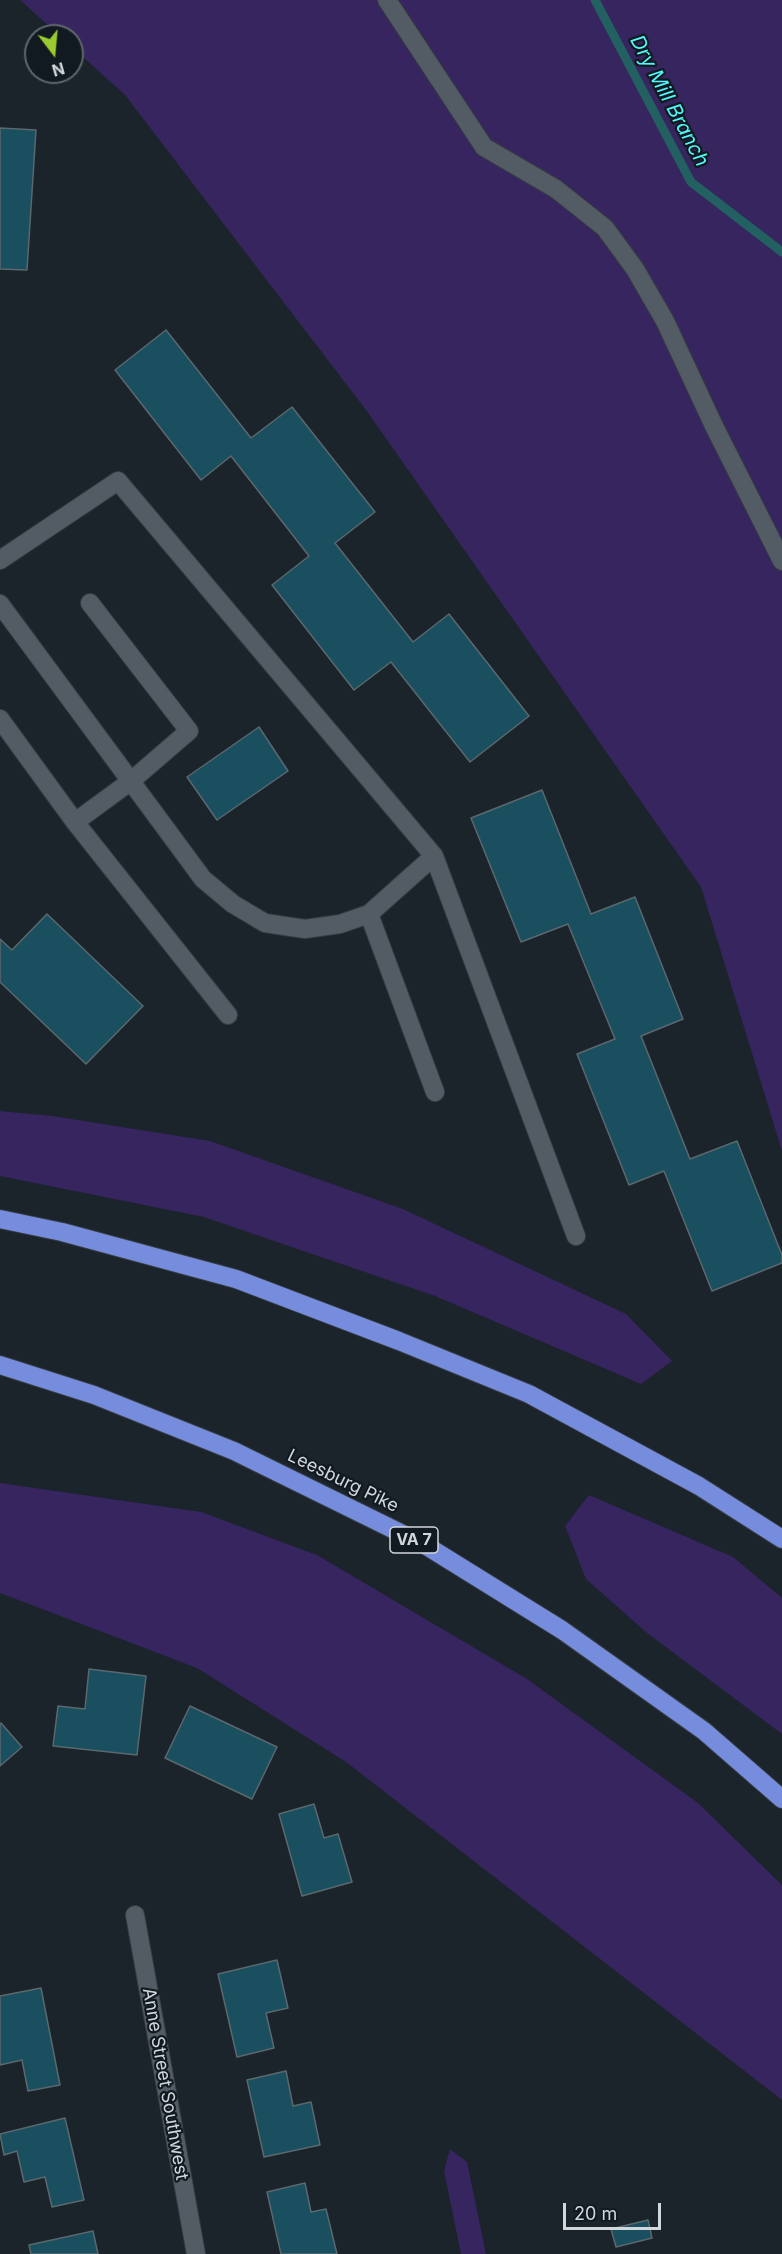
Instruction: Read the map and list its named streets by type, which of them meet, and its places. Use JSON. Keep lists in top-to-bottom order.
{
  "streets": {
    "highway": ["Leesburg Pike", "VA 7"],
    "street": ["Anne Street Southwest"]
  },
  "water": ["Dry Mill Branch"],
  "scale_bar": "20 m",
  "north": "bottom"
}
